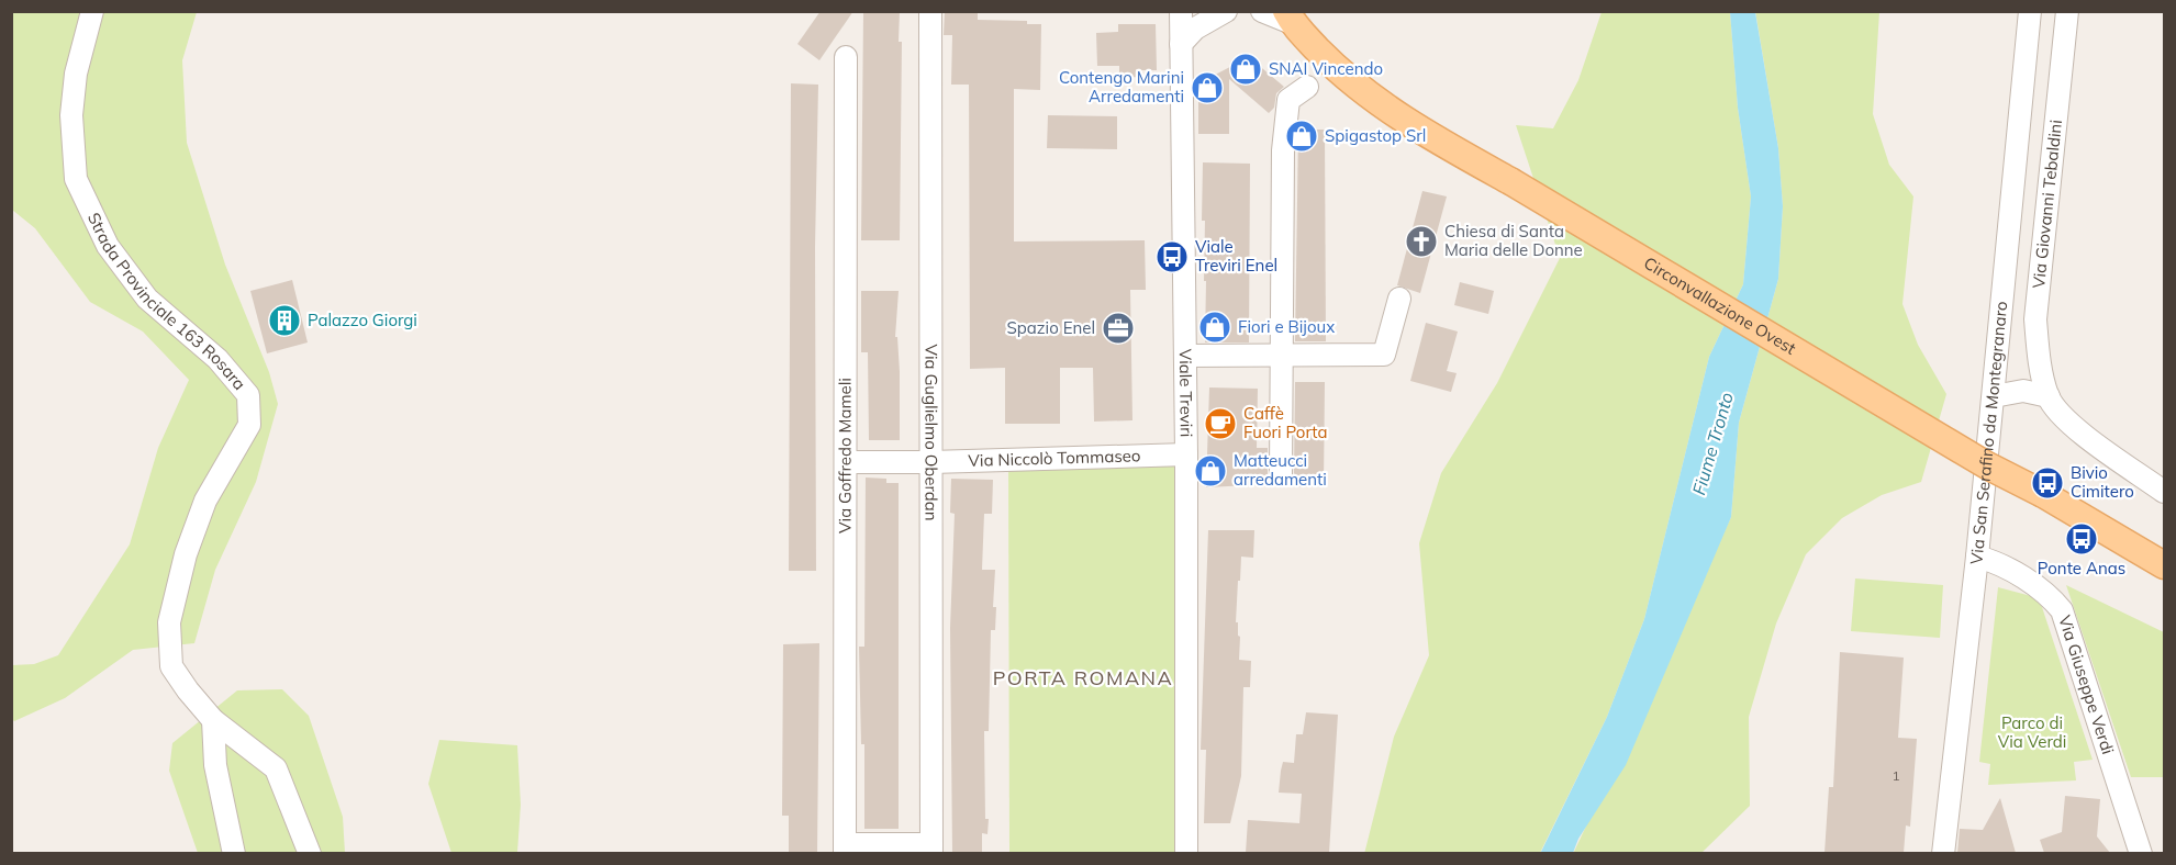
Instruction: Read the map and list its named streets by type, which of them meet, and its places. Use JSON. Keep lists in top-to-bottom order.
{
  "streets": {
    "main road": ["Circonvallazione Ovest"],
    "street": [
      "Via Giovanni Tebaldini",
      "Strada Provinciale 163 Rosara",
      "Viale Treviri",
      "Via Guglielmo Oberdan",
      "Via San Serafino da Montegranaro",
      "Via Goffredo Mameli",
      "Via Niccolò Tommaseo",
      "Via Giuseppe Verdi"
    ]
  },
  "crossings": [
    ["Viale Treviri", "Via Niccolò Tommaseo"],
    ["Via Guglielmo Oberdan", "Via Niccolò Tommaseo"],
    ["Via San Serafino da Montegranaro", "Via Giuseppe Verdi"],
    ["Via Goffredo Mameli", "Via Niccolò Tommaseo"]
  ],
  "districts": ["PORTA ROMANA"],
  "water": ["Fiume Tronto"],
  "parks": ["Parco di Via Verdi"],
  "places": {
    "shop": [
      "SNAI Vincendo",
      "Contengo Marini Arredamenti",
      "Spigastop Srl",
      "Fiori e Bijoux",
      "Matteucci arredamenti"
    ],
    "church": ["Chiesa di Santa Maria delle Donne"],
    "bus stop": ["Viale Treviri Enel", "Bivio Cimitero", "Ponte Anas"],
    "building": ["Palazzo Giorgi"],
    "office": ["Spazio Enel"],
    "cafe": ["Caffè Fuori Porta"]
  },
  "house_numbers": ["1"]
}
